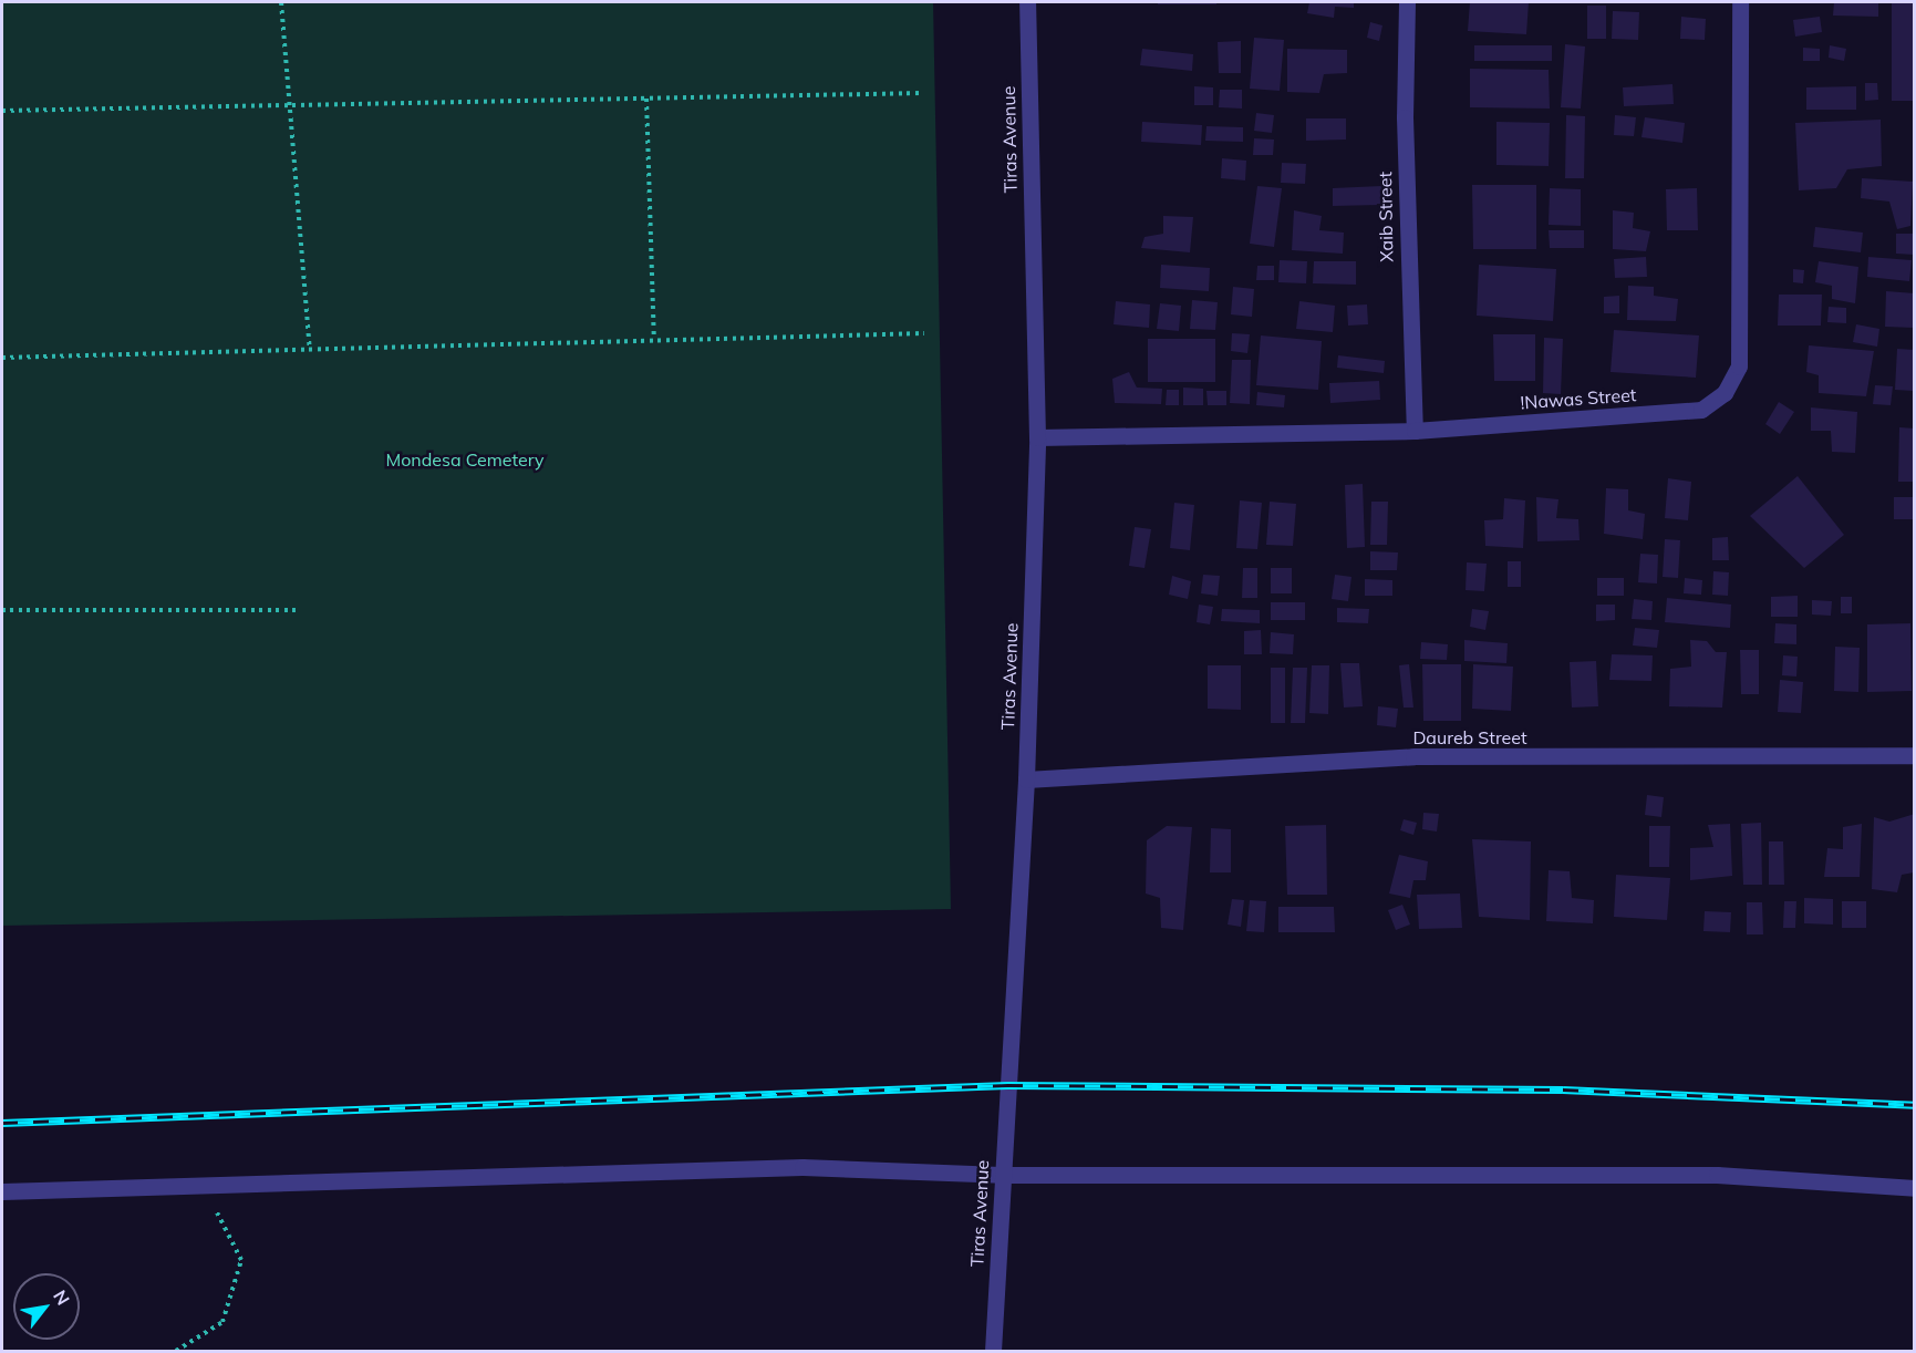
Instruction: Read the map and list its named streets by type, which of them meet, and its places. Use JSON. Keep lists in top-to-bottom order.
{
  "streets": {
    "street": [
      "Tiras Avenue",
      "Xaib Street",
      "!Nawas Street",
      "Daureb Street"
    ]
  },
  "crossings": [
    ["Tiras Avenue", "!Nawas Street"],
    ["Tiras Avenue", "Daureb Street"],
    ["Xaib Street", "!Nawas Street"]
  ],
  "parks": ["Mondesa Cemetery"],
  "north": "top right"
}
